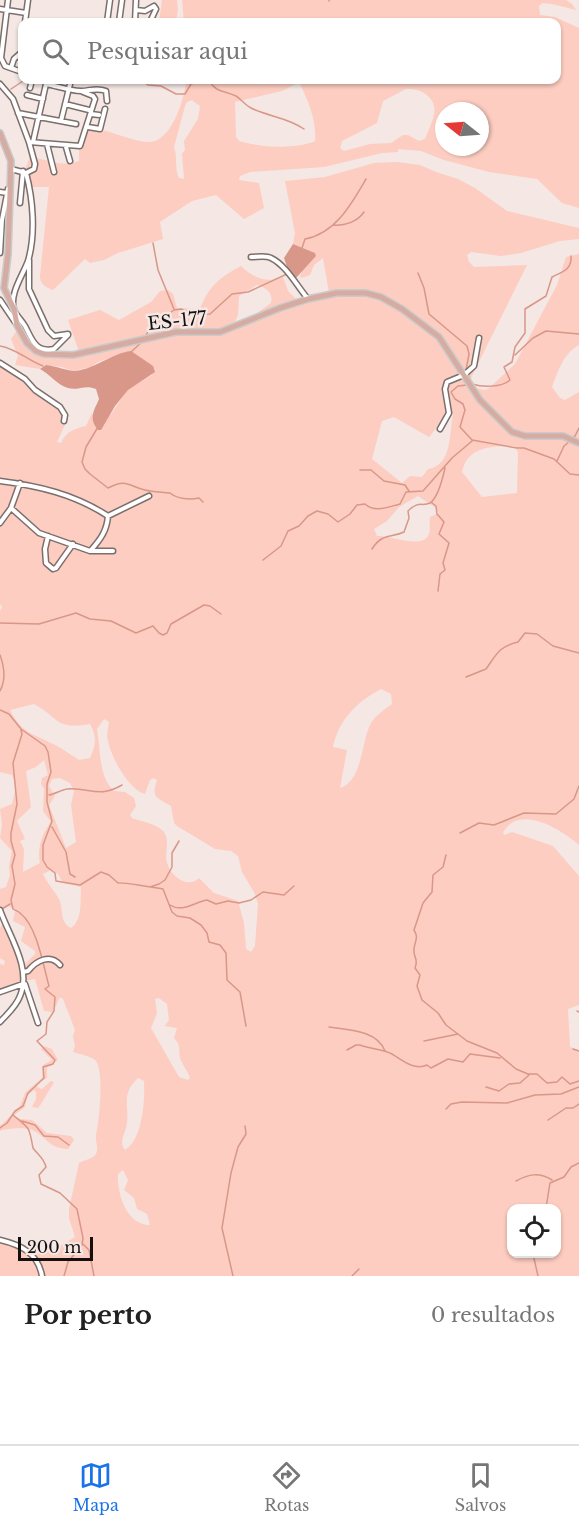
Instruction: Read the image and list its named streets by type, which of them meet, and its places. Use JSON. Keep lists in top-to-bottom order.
{
  "streets": {
    "main road": ["ES-177"]
  },
  "scale_bar": "200 m",
  "north": "left",
  "page": {
    "search": "Pesquisar aqui",
    "scale": "200 m",
    "heading": ["Por perto", "0 resultados"],
    "nav": ["Mapa", "Rotas", "Salvos"]
  }
}
